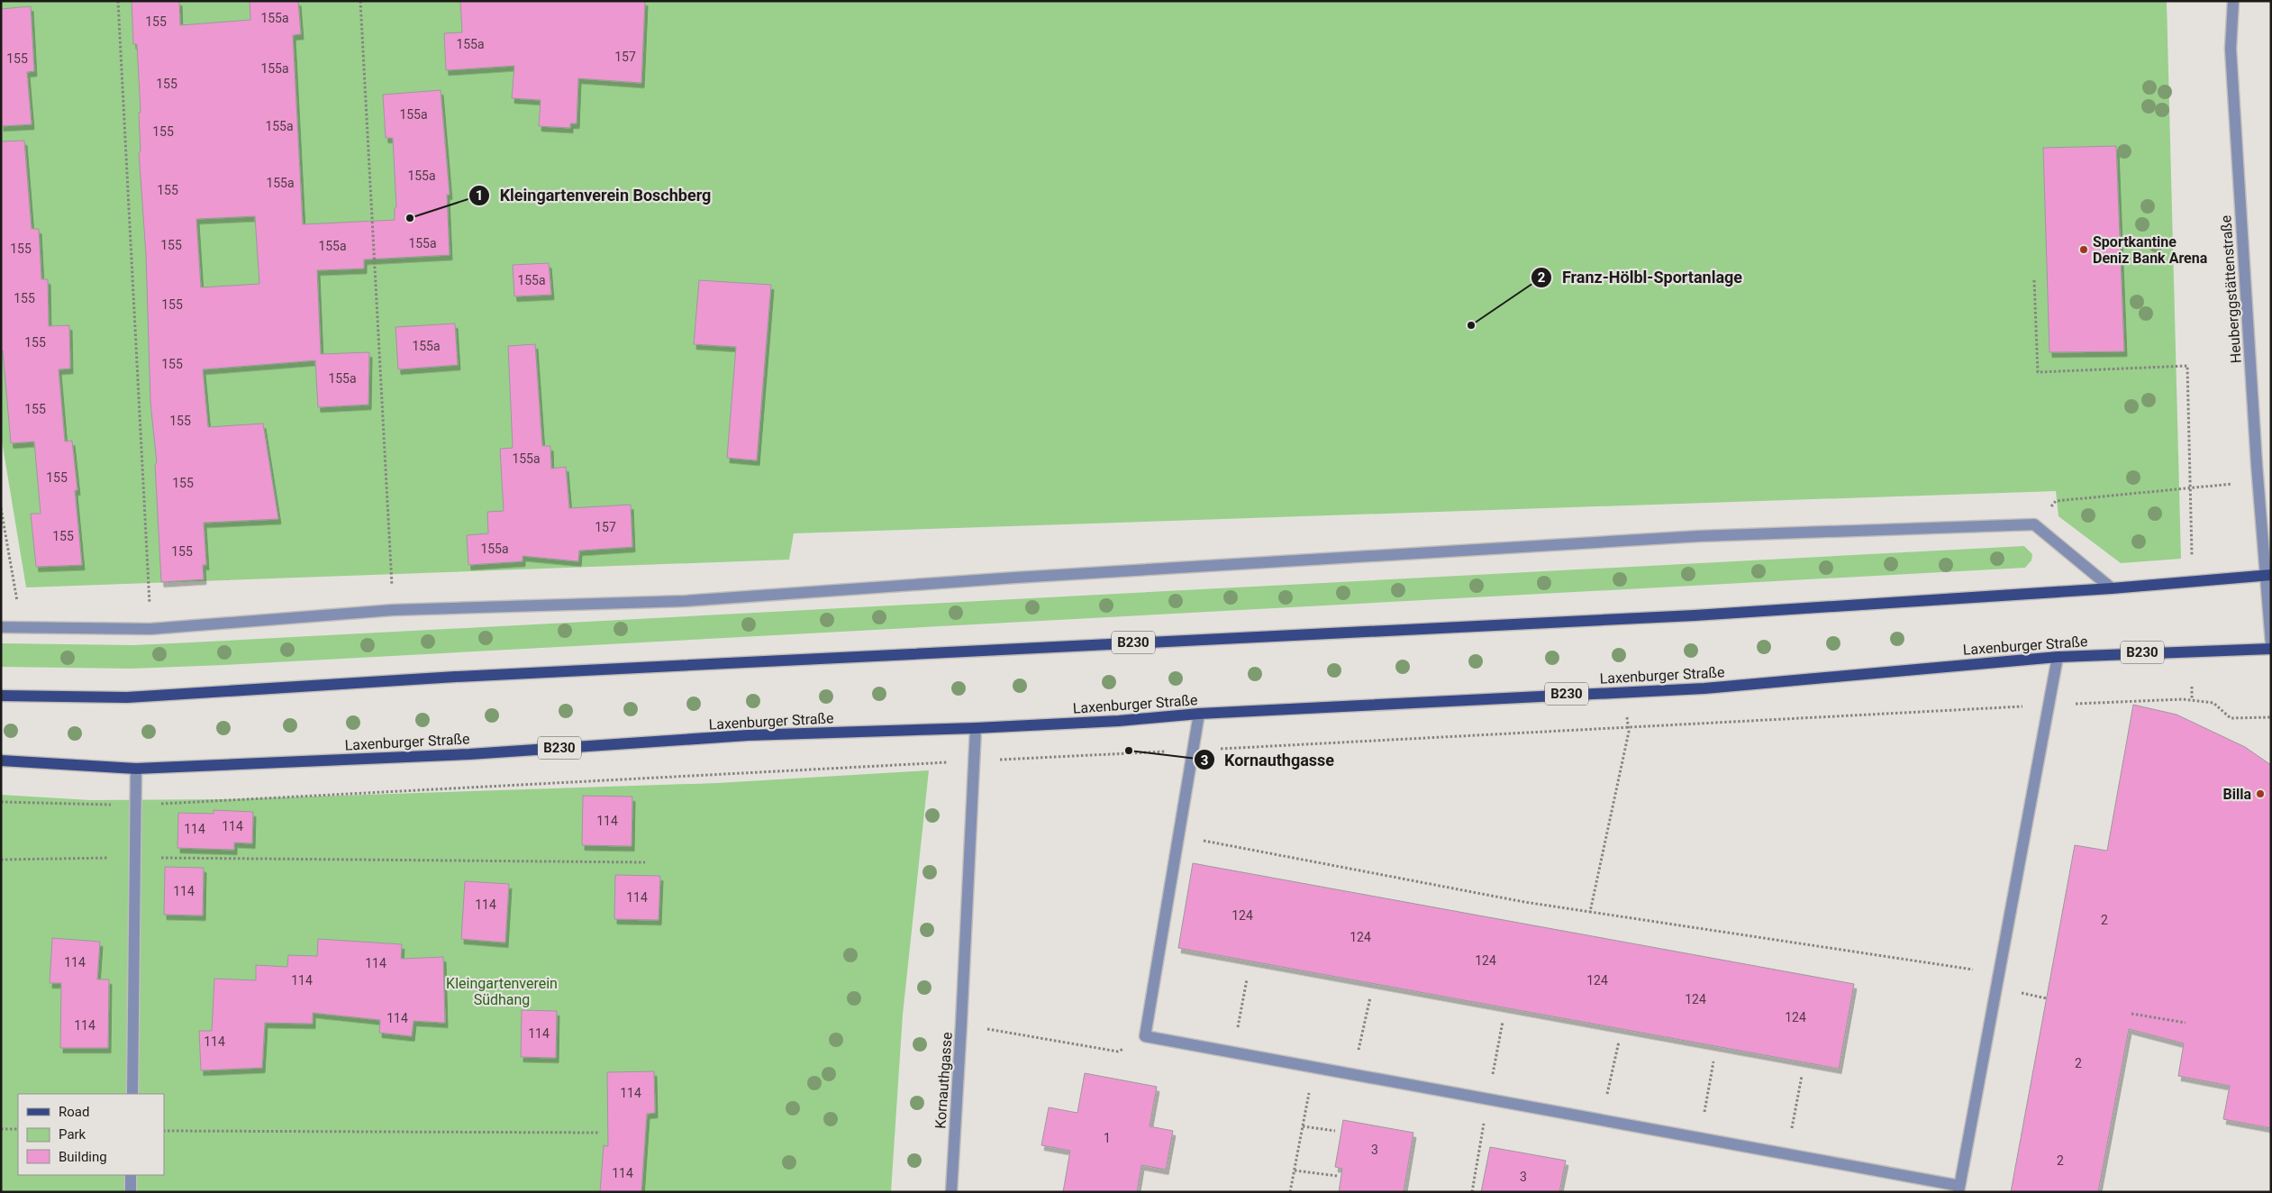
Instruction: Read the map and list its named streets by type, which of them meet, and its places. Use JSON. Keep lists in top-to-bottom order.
{
  "streets": {
    "main road": ["B230", "Laxenburger Straße"],
    "street": ["Heuberggstättenstraße", "Kornauthgasse"]
  },
  "crossings": [
    ["Heuberggstättenstraße", "B230"],
    ["Laxenburger Straße", "Kornauthgasse"]
  ],
  "parks": ["Kleingartenverein Südhang"],
  "places": [
    "Kleingartenverein Boschberg",
    "Sportkantine Deniz Bank Arena",
    "Franz-Hölbl-Sportanlage",
    "Kornauthgasse",
    "Billa"
  ],
  "house_numbers": [
    "155a",
    "155",
    "155a",
    "157",
    "155",
    "155a",
    "155",
    "155a",
    "155a",
    "155",
    "155a",
    "155a",
    "155",
    "155a",
    "155",
    "155a",
    "155",
    "155a",
    "155",
    "155",
    "155",
    "155a",
    "155",
    "155a",
    "155",
    "155",
    "155a",
    "155",
    "155",
    "157",
    "155",
    "155a",
    "155",
    "114",
    "114",
    "114",
    "114",
    "114",
    "114",
    "124",
    "2",
    "124",
    "124",
    "114",
    "114",
    "114",
    "124",
    "124",
    "124",
    "114",
    "114",
    "114",
    "114",
    "2",
    "114",
    "1",
    "3",
    "2",
    "114",
    "3"
  ],
  "legend": ["Road", "Park", "Building"]
}
